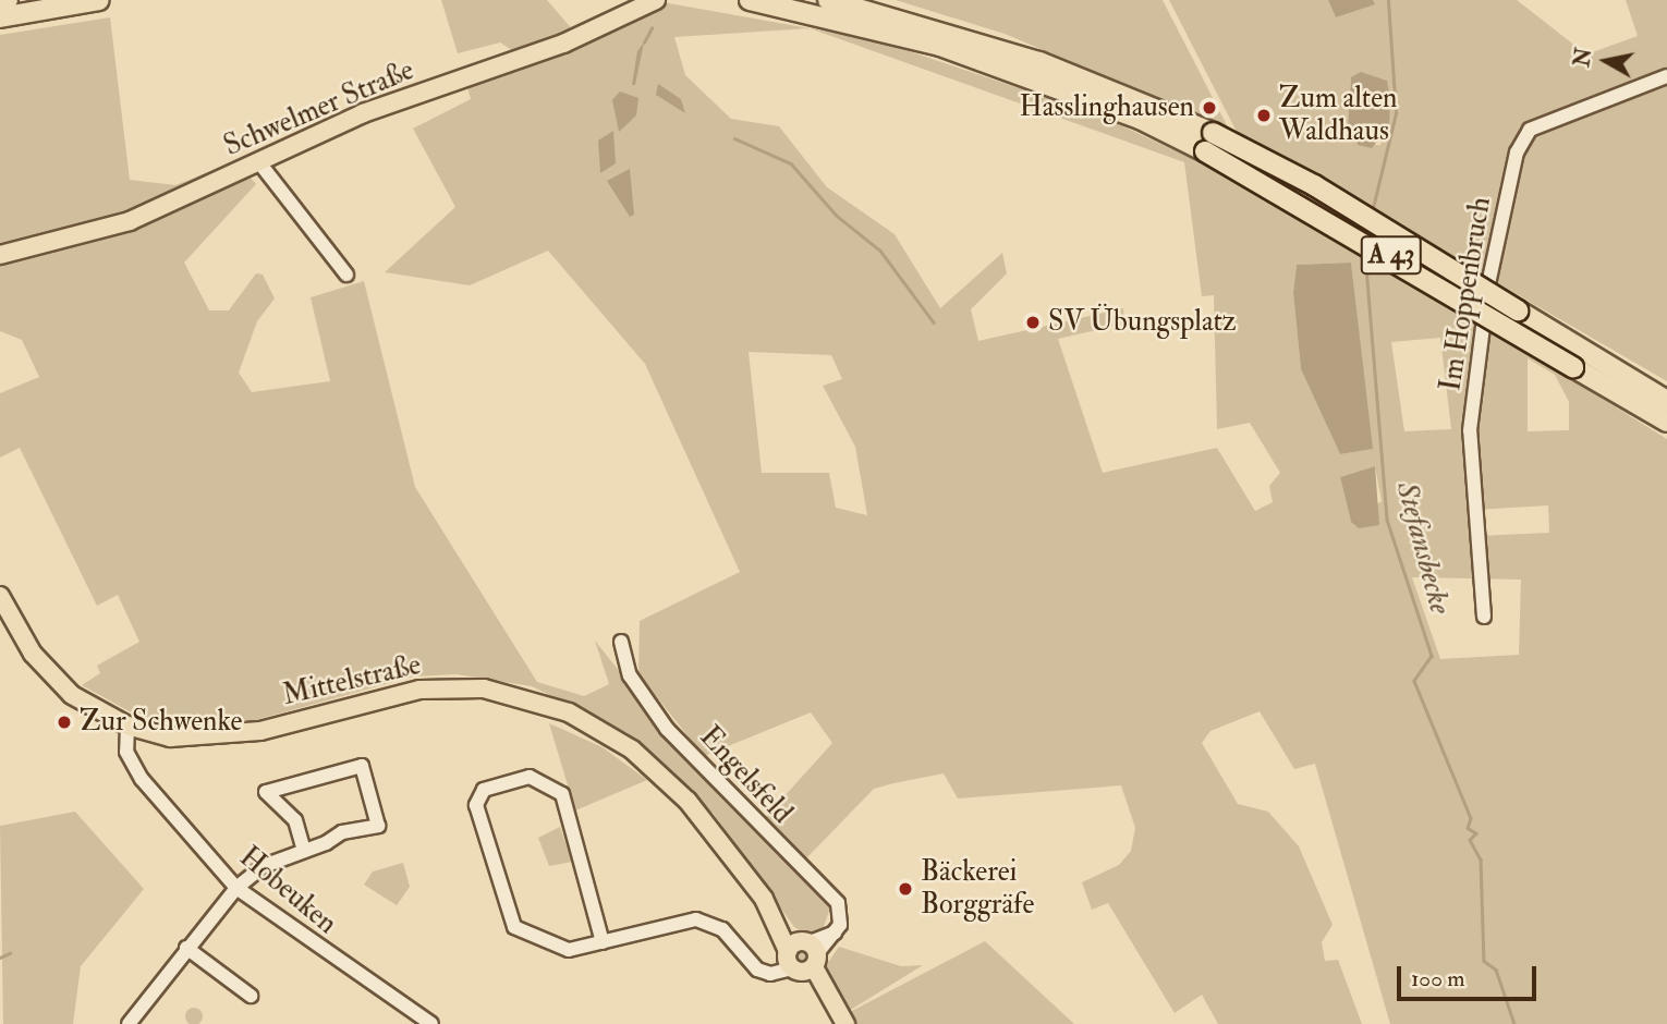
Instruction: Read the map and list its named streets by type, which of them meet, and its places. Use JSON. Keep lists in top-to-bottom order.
{
  "streets": {
    "highway": ["A 43"],
    "main road": ["Schwelmer Straße", "Mittelstraße"],
    "street": ["Im Hoppenbruch", "Engelsfeld", "Hobeuken"]
  },
  "crossings": [
    ["Mittelstraße", "Engelsfeld"],
    ["Mittelstraße", "Hobeuken"]
  ],
  "water": ["Stefansbecke"],
  "places": [
    "Hasslinghausen",
    "Zum alten Waldhaus",
    "SV Übungsplatz",
    "Zur Schwenke",
    "Bäckerei Borggräfe"
  ],
  "scale_bar": "100 m",
  "north": "left"
}
